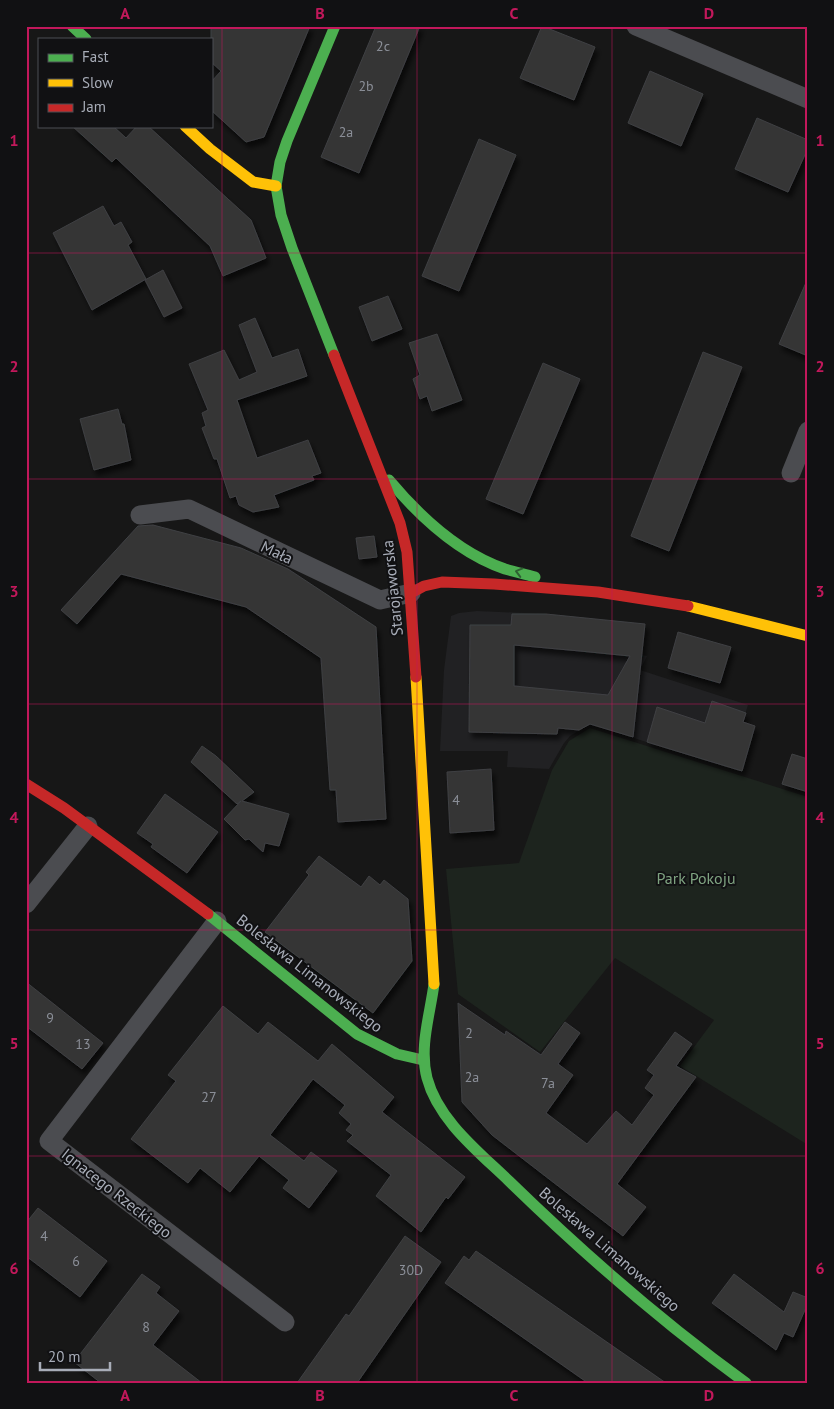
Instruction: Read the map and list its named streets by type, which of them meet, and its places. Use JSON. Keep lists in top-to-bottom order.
{
  "streets": {
    "main road": ["Starojaworska", "Bolesława Limanowskiego"],
    "street": ["Mała", "Ignacego Rzeckiego"]
  },
  "crossings": [
    ["Mała", "Starojaworska"],
    ["Starojaworska", "Bolesława Limanowskiego"],
    ["Bolesława Limanowskiego", "Ignacego Rzeckiego"]
  ],
  "parks": ["Park Pokoju"],
  "house_numbers": [
    "2c",
    "2b",
    "2a",
    "4",
    "9",
    "2",
    "13",
    "2a",
    "7a",
    "27",
    "4",
    "6",
    "30D",
    "8"
  ],
  "legend": ["Fast", "Slow", "Jam"],
  "scale_bar": "20 m",
  "grid": {
    "columns": [
      "A",
      "B",
      "C",
      "D"
    ],
    "rows": [
      "1",
      "2",
      "3",
      "4",
      "5",
      "6"
    ]
  }
}
